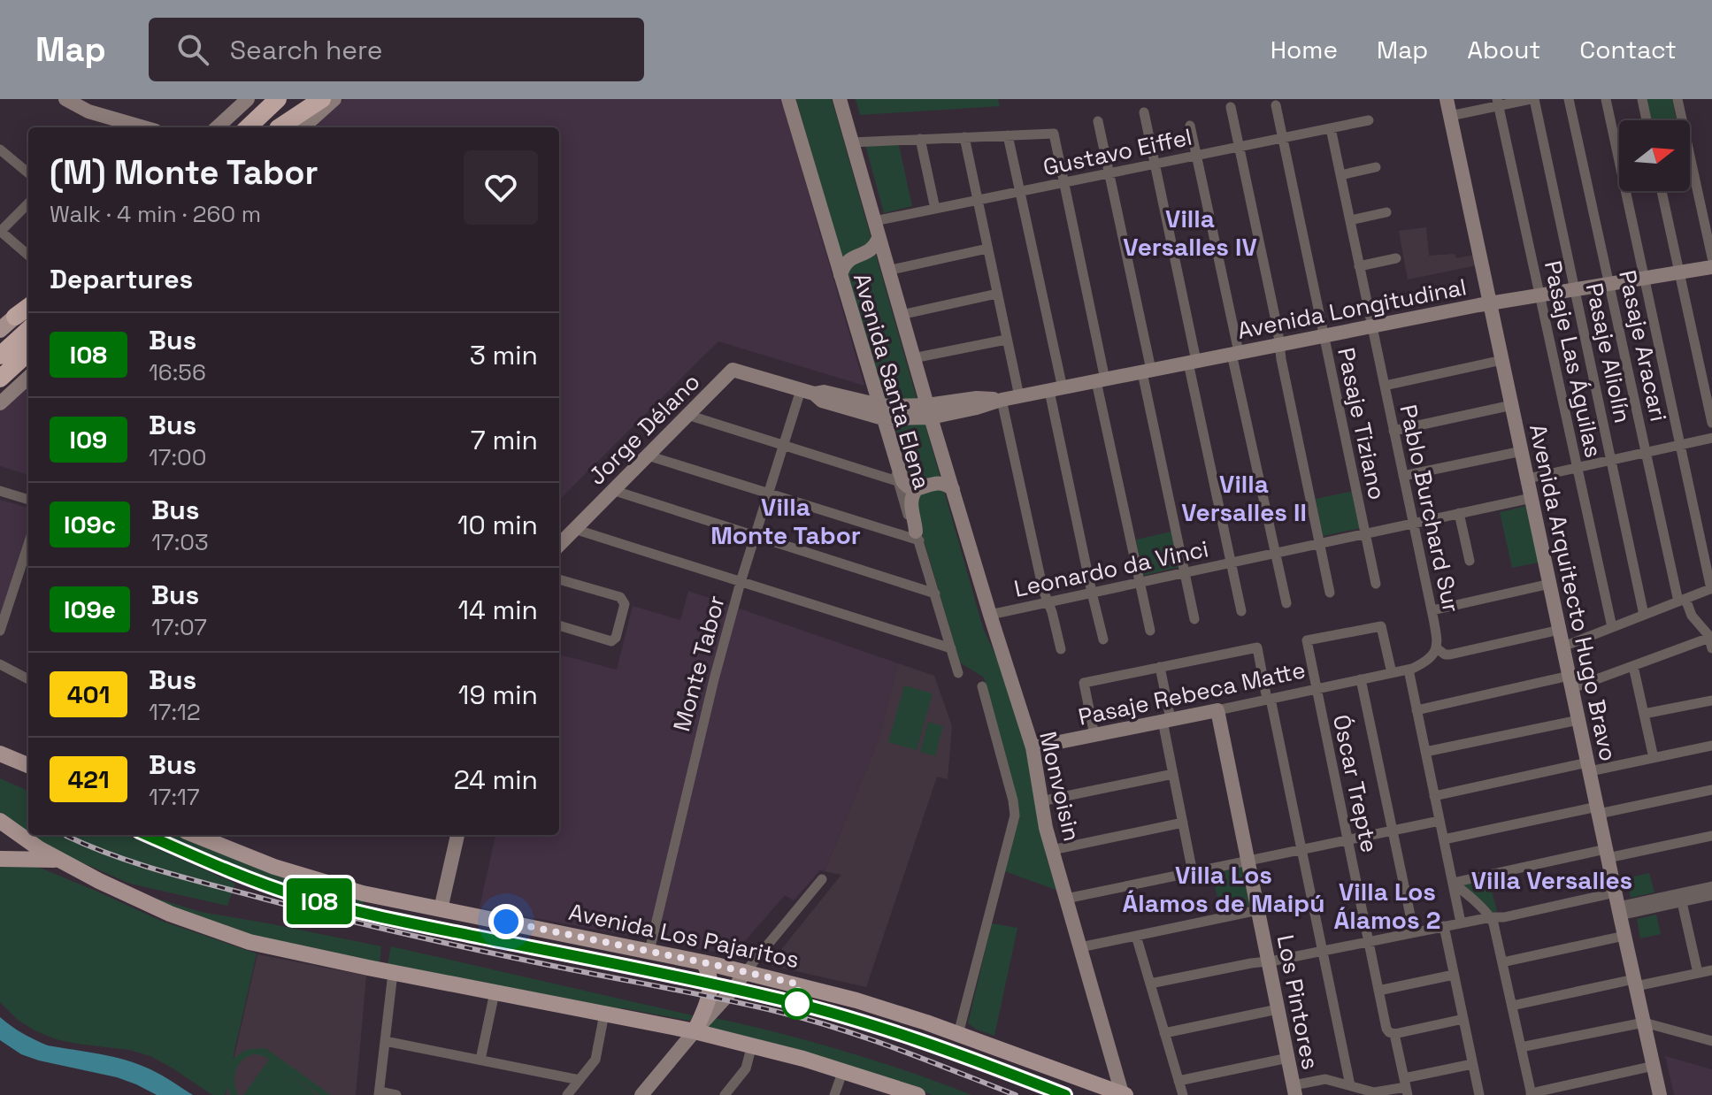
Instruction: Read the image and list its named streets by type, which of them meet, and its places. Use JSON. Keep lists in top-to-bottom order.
{
  "streets": {
    "main road": ["Avenida Los Pajaritos"],
    "street": [
      "Gustavo Eiffel",
      "Avenida Longitudinal",
      "Pasaje Aracari",
      "Pasaje Aliolín",
      "Pasaje Las Águilas",
      "Avenida Santa Elena",
      "Pasaje Tiziano",
      "Jorge Délano",
      "Pablo Burchard Sur",
      "Leonardo da Vinci",
      "Avenida Arquitecto Hugo Bravo",
      "Monte Tabor",
      "Pasaje Rebeca Matte",
      "Óscar Trepte",
      "Monvoisin",
      "Los Pintores"
    ]
  },
  "crossings": [
    ["Gustavo Eiffel", "Avenida Santa Elena"],
    ["Gustavo Eiffel", "Pasaje Tiziano"],
    ["Gustavo Eiffel", "Pablo Burchard Sur"],
    ["Avenida Longitudinal", "Pasaje Aracari"],
    ["Avenida Longitudinal", "Pasaje Aliolín"],
    ["Avenida Longitudinal", "Pasaje Las Águilas"],
    ["Avenida Longitudinal", "Avenida Santa Elena"],
    ["Avenida Longitudinal", "Pasaje Tiziano"],
    ["Avenida Longitudinal", "Jorge Délano"],
    ["Avenida Longitudinal", "Pablo Burchard Sur"],
    ["Avenida Longitudinal", "Avenida Arquitecto Hugo Bravo"],
    ["Avenida Longitudinal", "Monte Tabor"],
    ["Avenida Santa Elena", "Monvoisin"],
    ["Pasaje Tiziano", "Leonardo da Vinci"],
    ["Pablo Burchard Sur", "Leonardo da Vinci"],
    ["Pablo Burchard Sur", "Pasaje Rebeca Matte"],
    ["Leonardo da Vinci", "Avenida Arquitecto Hugo Bravo"],
    ["Leonardo da Vinci", "Monvoisin"],
    ["Monte Tabor", "Avenida Los Pajaritos"],
    ["Pasaje Rebeca Matte", "Óscar Trepte"],
    ["Pasaje Rebeca Matte", "Monvoisin"],
    ["Pasaje Rebeca Matte", "Los Pintores"],
    ["Monvoisin", "Avenida Los Pajaritos"]
  ],
  "districts": [
    "Villa Versalles IV",
    "Villa Versalles II",
    "Villa Monte Tabor",
    "Villa Los Álamos de Maipú",
    "Villa Versalles",
    "Villa Los Álamos 2"
  ],
  "lines": ["bus line I08"],
  "north": "right",
  "page": {
    "header": "Map",
    "search": "Search here",
    "nav": [
      "Home",
      "Map",
      "About",
      "Contact"
    ],
    "on_map": "I08",
    "heading": [
      ["(M) Monte Tabor", "Walk · 4 min · 260 m"],
      "Departures"
    ],
    "list": [
      {
        "mark": "I08",
        "name": "Bus",
        "note": "16:56",
        "value": "3 min"
      },
      {
        "mark": "I09",
        "name": "Bus",
        "note": "17:00",
        "value": "7 min"
      },
      {
        "mark": "I09c",
        "name": "Bus",
        "note": "17:03",
        "value": "10 min"
      },
      {
        "mark": "I09e",
        "name": "Bus",
        "note": "17:07",
        "value": "14 min"
      },
      {
        "mark": "401",
        "name": "Bus",
        "note": "17:12",
        "value": "19 min"
      },
      {
        "mark": "421",
        "name": "Bus",
        "note": "17:17",
        "value": "24 min"
      }
    ]
  }
}
